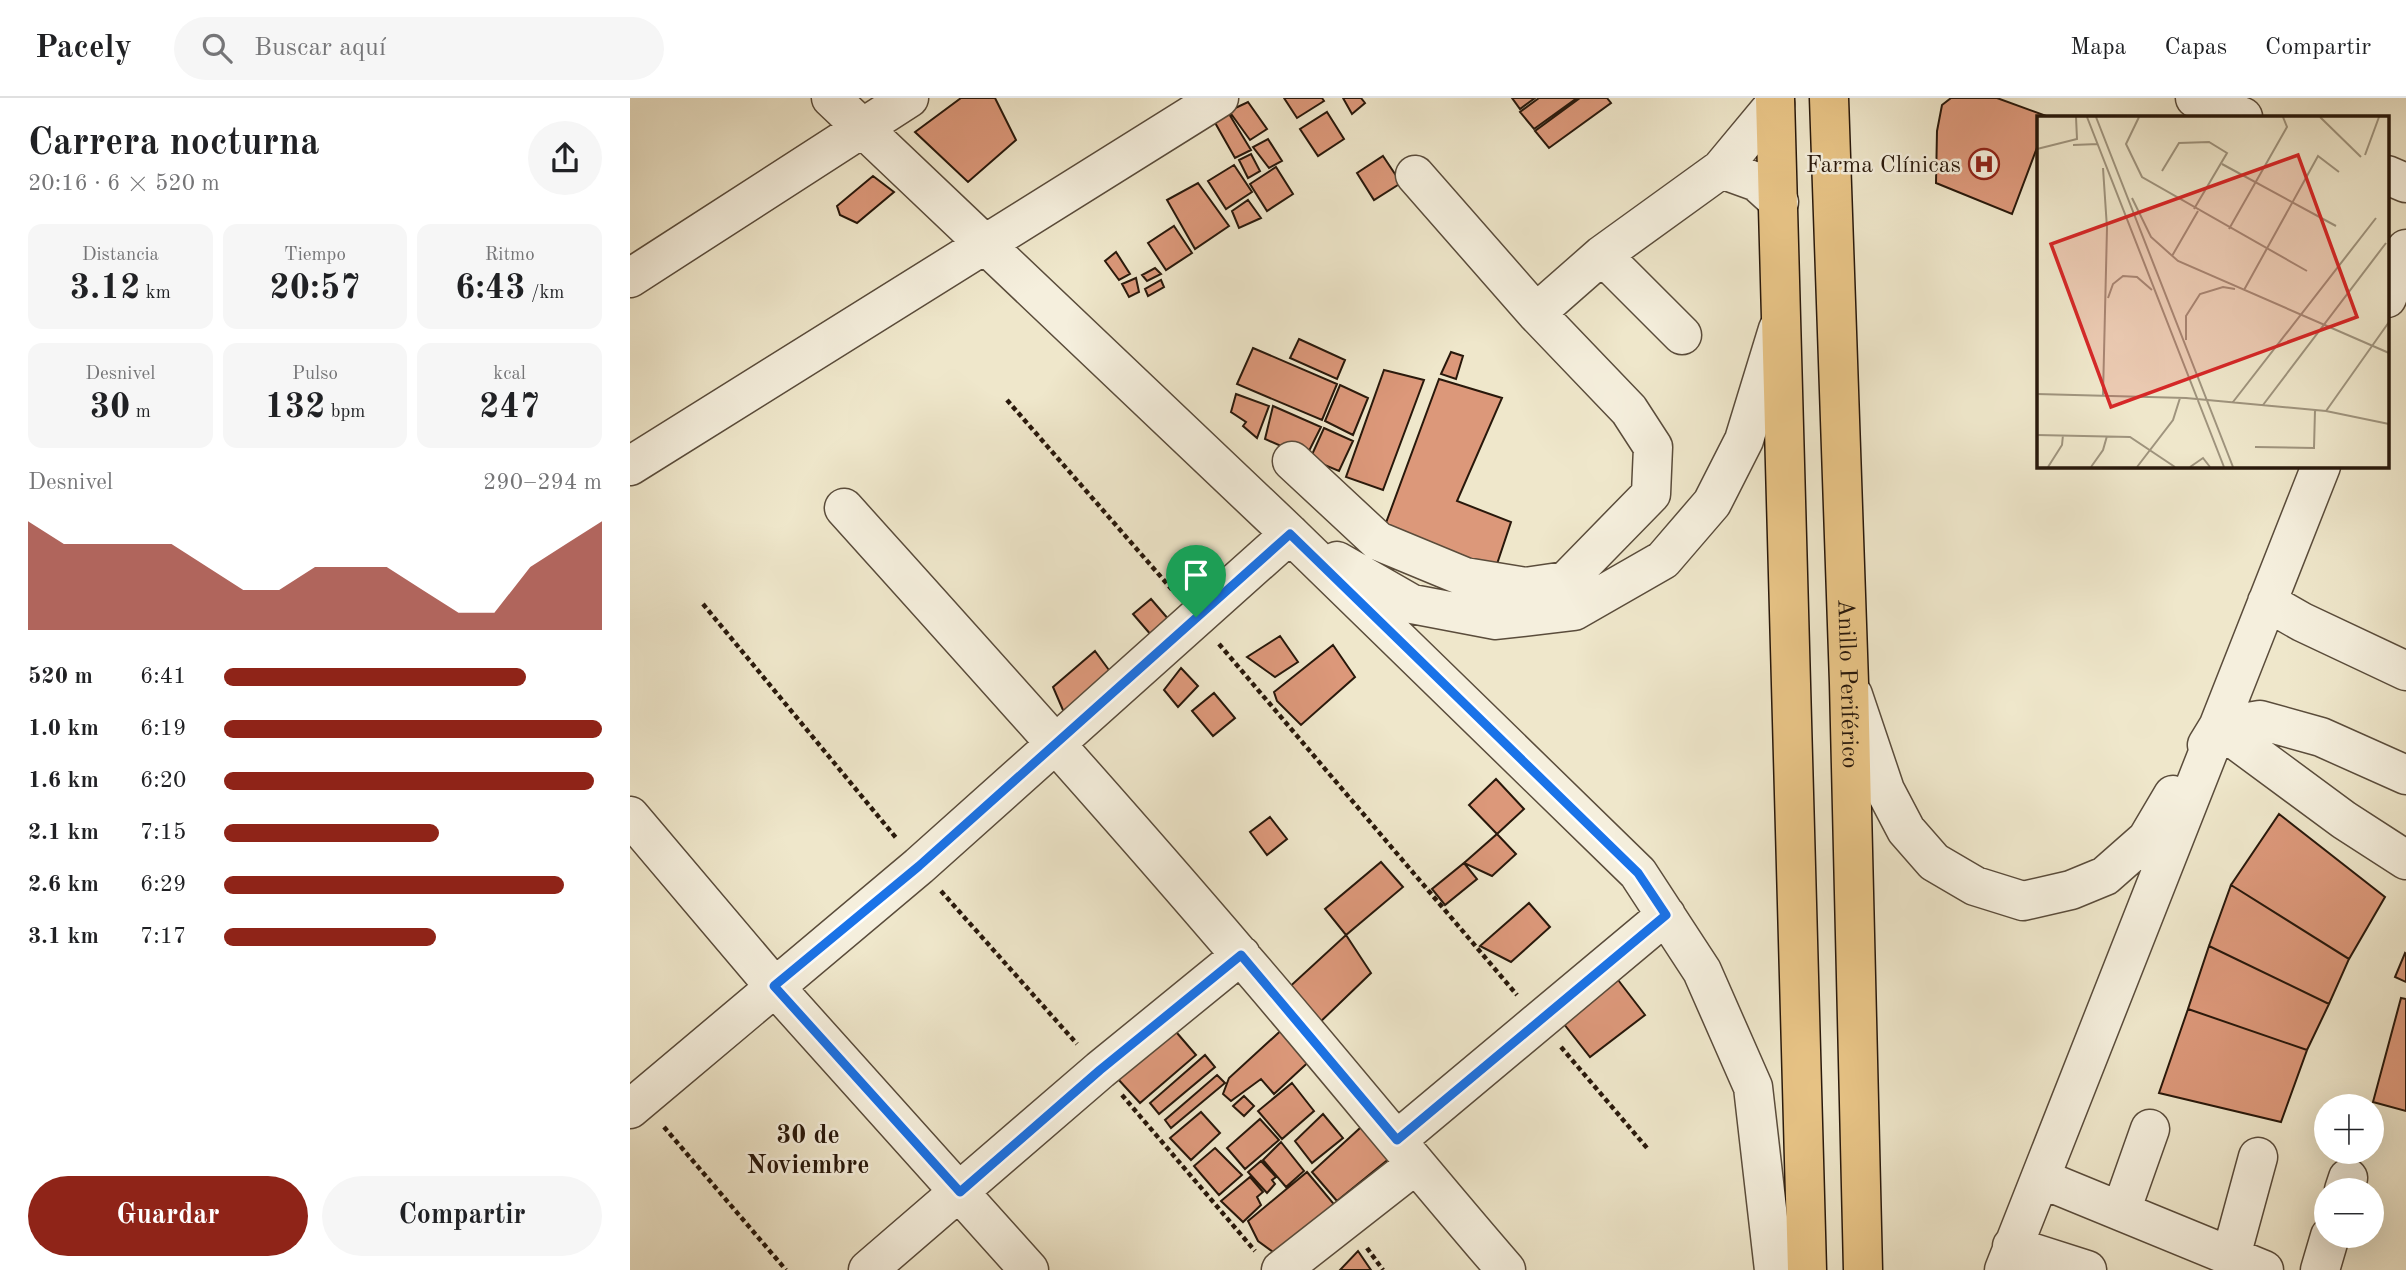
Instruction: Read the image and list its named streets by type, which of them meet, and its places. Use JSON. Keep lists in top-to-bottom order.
{
  "streets": {
    "highway": ["Anillo Periférico"]
  },
  "districts": ["30 de Noviembre"],
  "places": {
    "hospital": ["Farma Clínicas"]
  },
  "page": {
    "header": "Pacely",
    "search": "Buscar aquí",
    "nav": ["Mapa", "Capas", "Compartir"],
    "heading": ["Carrera nocturna", "20:16 · 6 × 520 m"],
    "stats": [
      ["Distancia", "3.12 km"],
      ["Tiempo", "20:57"],
      ["Ritmo", "6:43 /km"],
      ["Desnivel", "30 m"],
      ["Pulso", "132 bpm"],
      ["kcal", "247"]
    ],
    "chart": ["Desnivel", "290–294 m"],
    "list": [
      {
        "name": "520 m",
        "note": "6:41"
      },
      {
        "name": "1.0 km",
        "note": "6:19"
      },
      {
        "name": "1.6 km",
        "note": "6:20"
      },
      {
        "name": "2.1 km",
        "note": "7:15"
      },
      {
        "name": "2.6 km",
        "note": "6:29"
      },
      {
        "name": "3.1 km",
        "note": "7:17"
      }
    ],
    "map_buttons": ["+", "−"],
    "buttons": ["Guardar", "Compartir"]
  }
}
